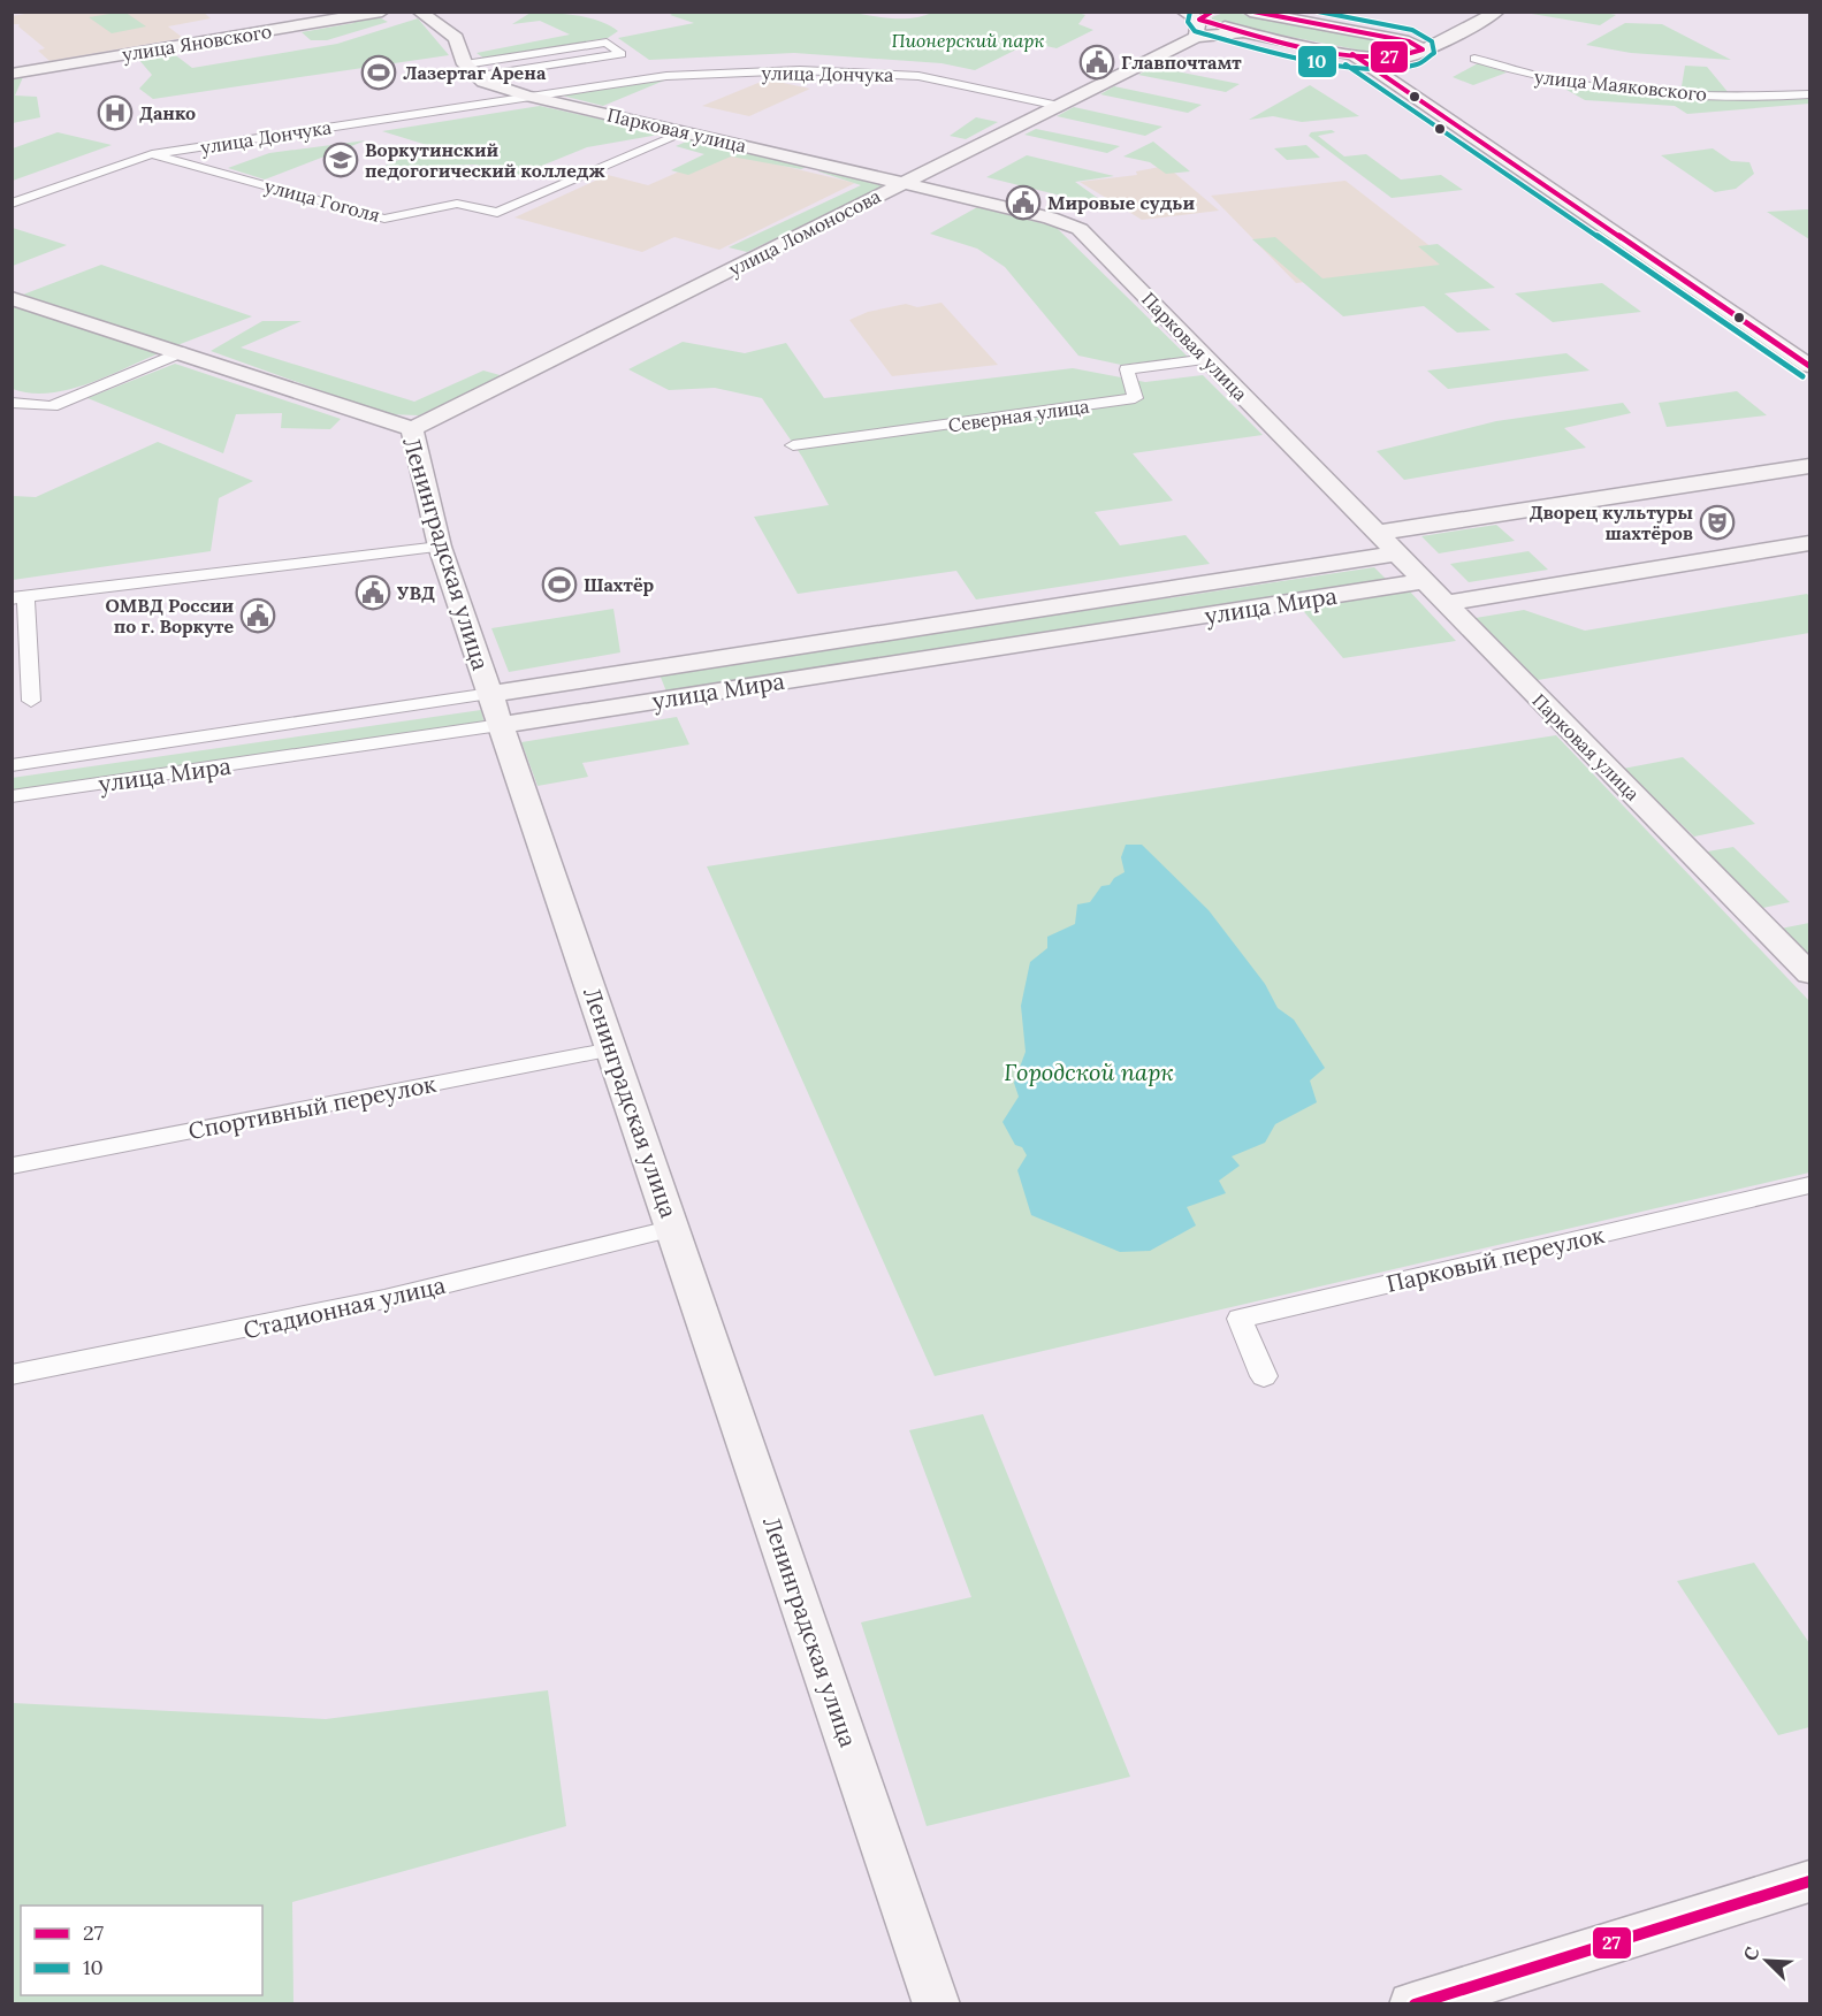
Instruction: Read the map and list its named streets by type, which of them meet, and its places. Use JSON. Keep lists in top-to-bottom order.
{
  "streets": {
    "main road": [
      "улица Яновского",
      "Парковая улица",
      "улица Ломоносова",
      "Ленинградская улица",
      "улица Мира"
    ],
    "street": [
      "улица Дончука",
      "улица Маяковского",
      "улица Гоголя",
      "Северная улица",
      "Спортивный переулок",
      "Парковый переулок",
      "Стадионная улица"
    ]
  },
  "crossings": [
    ["улица Дончука", "Парковая улица"],
    ["улица Дончука", "улица Гоголя"],
    ["улица Дончука", "улица Ломоносова"],
    ["Парковая улица", "улица Гоголя"],
    ["Парковая улица", "улица Ломоносова"],
    ["Парковая улица", "Северная улица"],
    ["Парковая улица", "улица Мира"],
    ["улица Ломоносова", "Ленинградская улица"],
    ["Ленинградская улица", "улица Мира"],
    ["Ленинградская улица", "Спортивный переулок"],
    ["Ленинградская улица", "Стадионная улица"]
  ],
  "parks": ["Пионерский парк", "Городской парк"],
  "places": {
    "public building": [
      "Главпочтамт",
      "Мировые судьи",
      "УВД",
      "ОМВД России по г. Воркуте"
    ],
    "sports": ["Лазертаг Арена", "Шахтёр"],
    "hospital": ["Данко"],
    "school or university": ["Воркутинский педогогический колледж"],
    "theatre": ["Дворец культуры шахтёров"]
  },
  "lines": ["transit line 27", "transit line 10"],
  "legend": ["27", "10"],
  "north": "top left"
}
